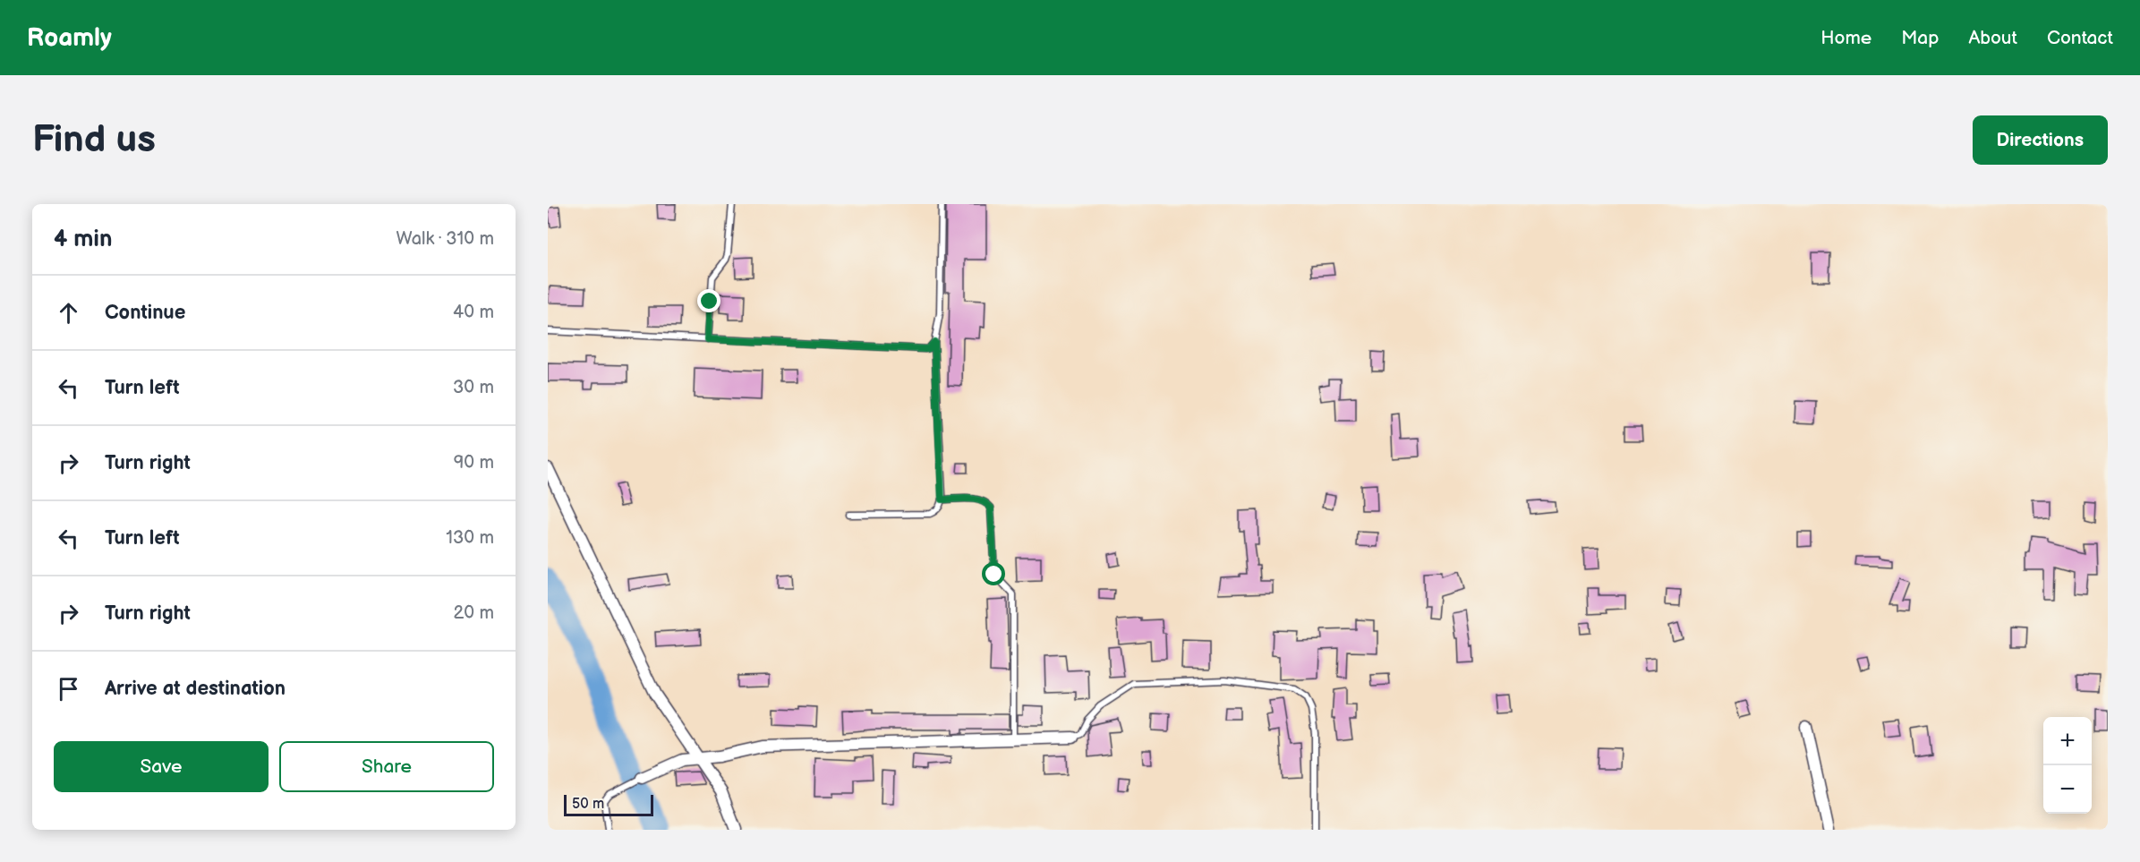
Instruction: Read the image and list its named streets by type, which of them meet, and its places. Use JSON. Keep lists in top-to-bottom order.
{
  "scale_bar": "50 m",
  "page": {
    "header": "Roamly",
    "nav": [
      "Home",
      "Map",
      "About",
      "Contact"
    ],
    "buttons": [
      "Directions",
      ["Save", "Share"]
    ],
    "title": "Find us",
    "heading": ["4 min", "Walk · 310 m"],
    "list": [
      ["Continue", "40 m"],
      ["Turn left", "30 m"],
      ["Turn right", "90 m"],
      ["Turn left", "130 m"],
      ["Turn right", "20 m"],
      "Arrive at destination"
    ],
    "map_buttons": ["+", "−"],
    "scale": "50 m"
  }
}
